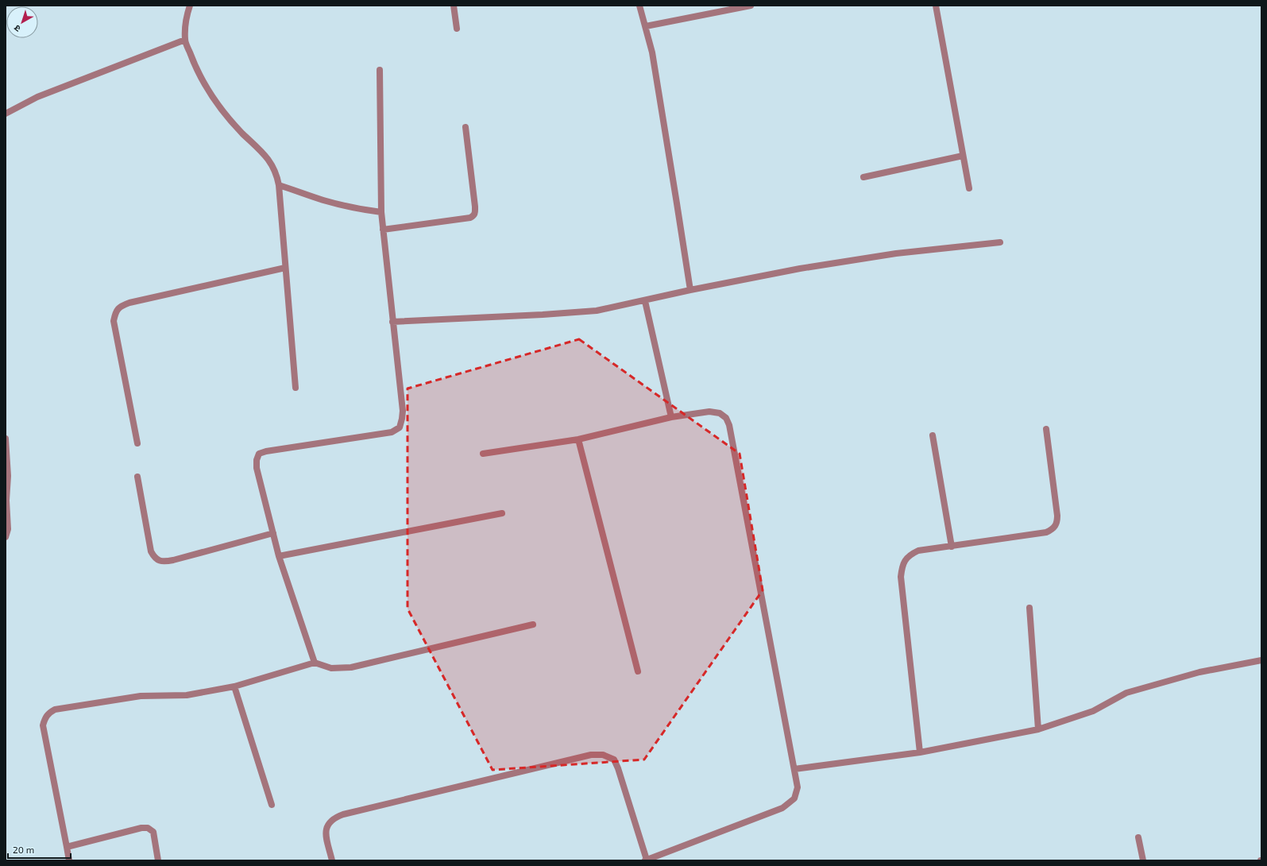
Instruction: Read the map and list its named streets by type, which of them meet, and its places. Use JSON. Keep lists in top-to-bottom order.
{
  "scale_bar": "20 m",
  "north": "bottom left"
}
